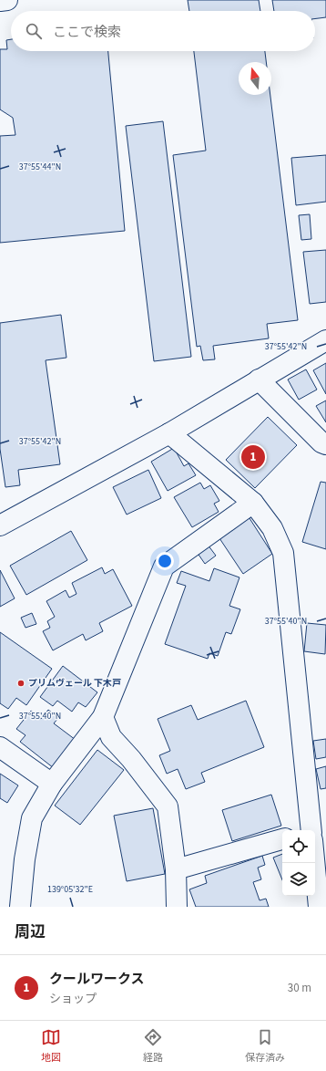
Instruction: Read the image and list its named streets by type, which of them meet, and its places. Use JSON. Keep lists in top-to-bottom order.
{
  "places": ["プリムヴェール 下木戸"],
  "north": "top",
  "page": {
    "search": "ここで検索",
    "pins": "1",
    "heading": "周辺",
    "list": [
      {
        "mark": "1",
        "name": "クールワークス",
        "note": "ショップ",
        "value": "30 m"
      }
    ],
    "nav": ["地図", "経路", "保存済み"]
  },
  "coordinates": [
    "37°55'44\"N",
    "37°55'42\"N",
    "37°55'40\"N",
    "139°05'32\"E"
  ]
}
